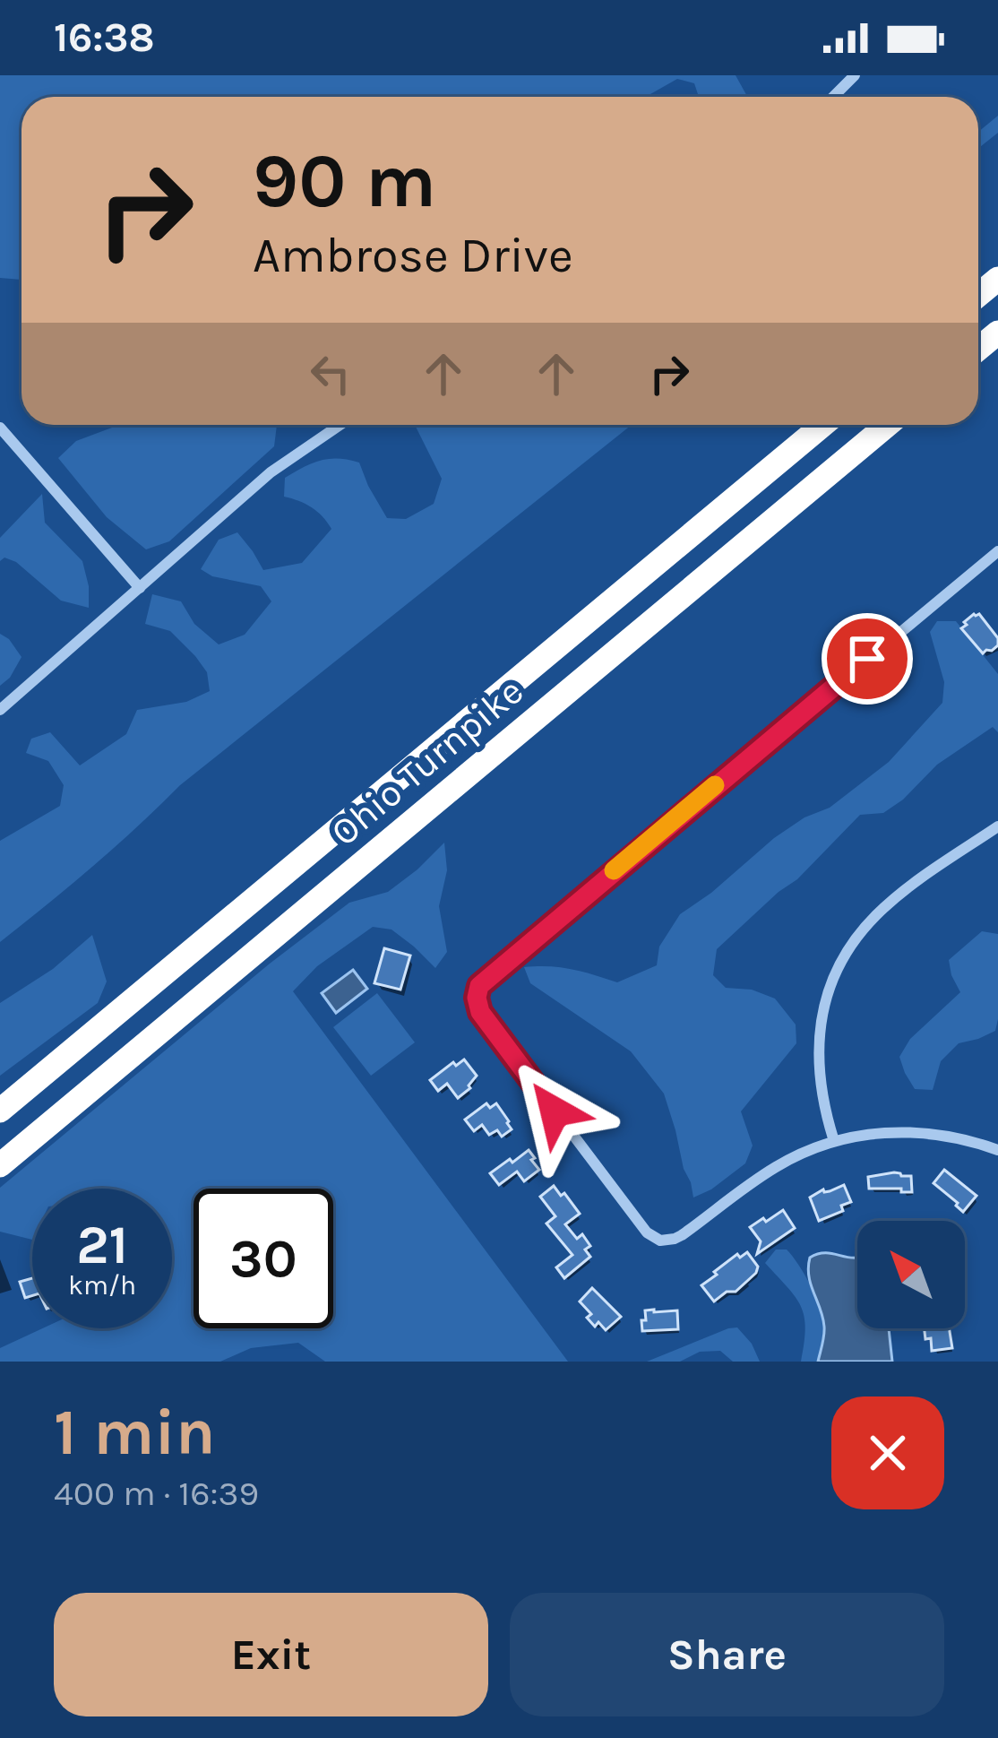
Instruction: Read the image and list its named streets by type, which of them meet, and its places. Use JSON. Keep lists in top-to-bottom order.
{
  "streets": {
    "highway": ["Ohio Turnpike"]
  },
  "north": "top left",
  "page": {
    "status": "16:38",
    "turn": ["90 m", "Ambrose Drive"],
    "speed": "21 km/h",
    "limit": "30",
    "heading": ["1 min", "400 m · 16:39"],
    "buttons": ["Exit", "Share"]
  }
}
